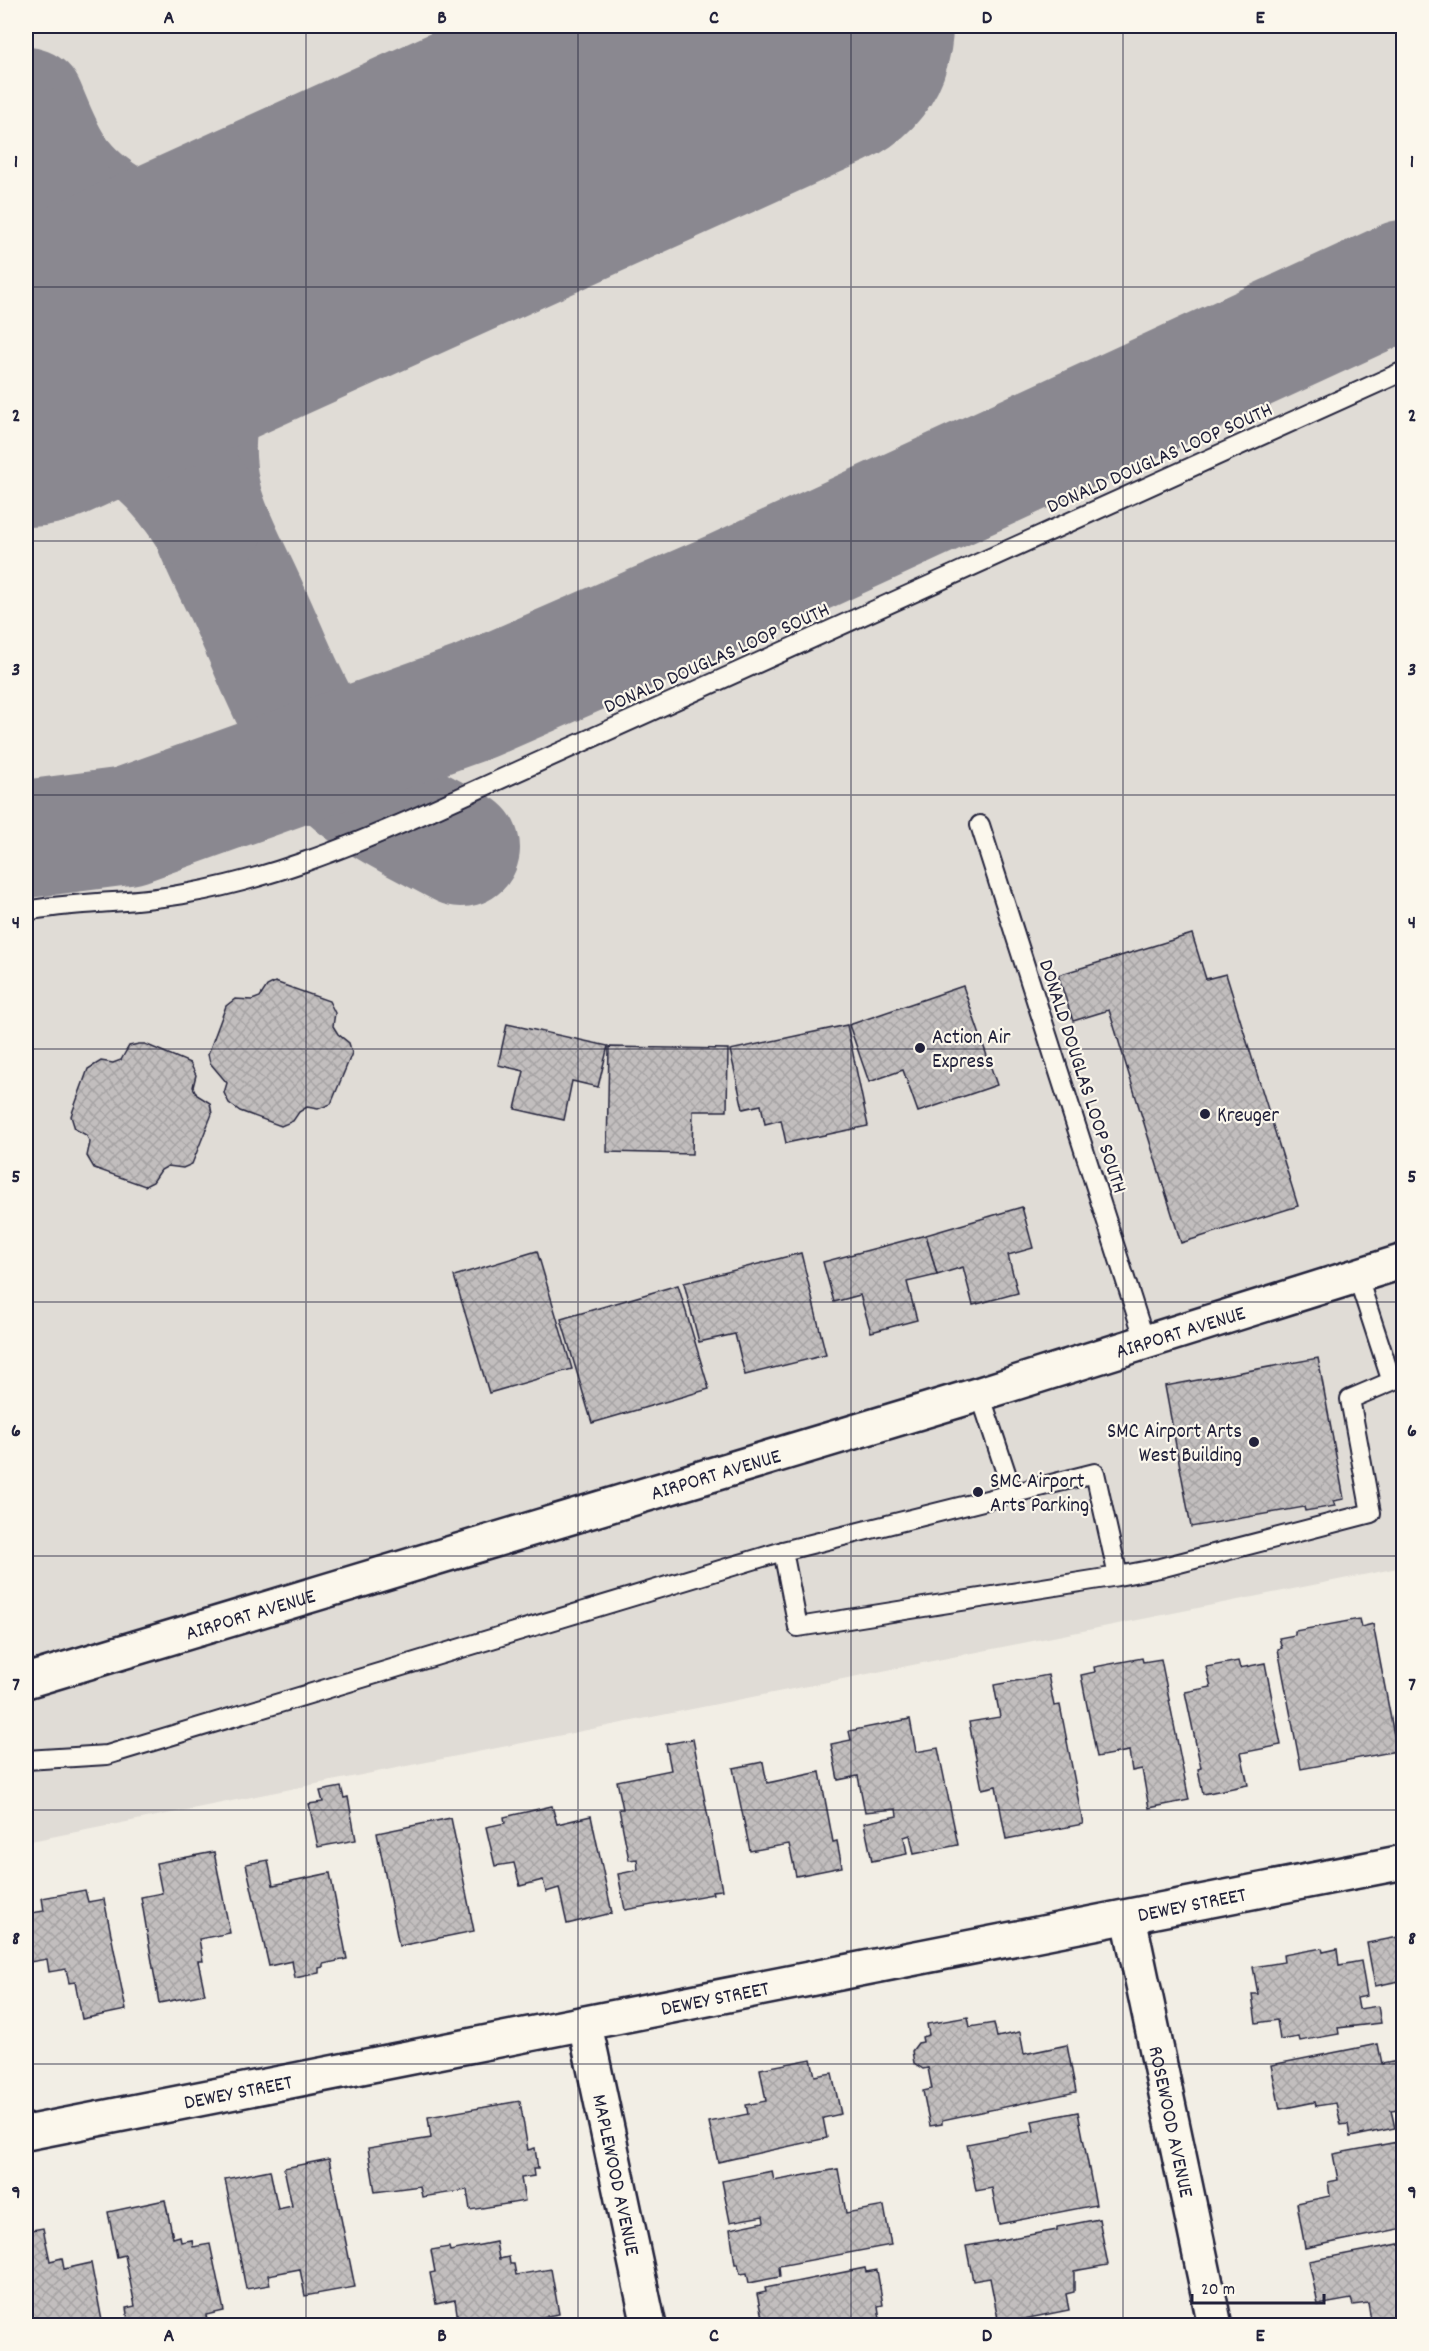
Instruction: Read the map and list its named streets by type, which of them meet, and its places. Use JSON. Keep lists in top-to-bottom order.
{
  "streets": {
    "street": [
      "AIRPORT AVENUE",
      "DEWEY STREET",
      "ROSEWOOD AVENUE",
      "MAPLEWOOD AVENUE"
    ],
    "lane": ["DONALD DOUGLAS LOOP SOUTH"]
  },
  "crossings": [
    ["DONALD DOUGLAS LOOP SOUTH", "AIRPORT AVENUE"],
    ["DEWEY STREET", "ROSEWOOD AVENUE"],
    ["DEWEY STREET", "MAPLEWOOD AVENUE"]
  ],
  "places": [
    "Action Air Express",
    "Kreuger",
    "SMC Airport Arts West Building",
    "SMC Airport Arts Parking"
  ],
  "scale_bar": "20 m",
  "grid": {
    "columns": [
      "A",
      "B",
      "C",
      "D",
      "E"
    ],
    "rows": [
      "1",
      "2",
      "3",
      "4",
      "5",
      "6",
      "7",
      "8",
      "9"
    ]
  }
}
